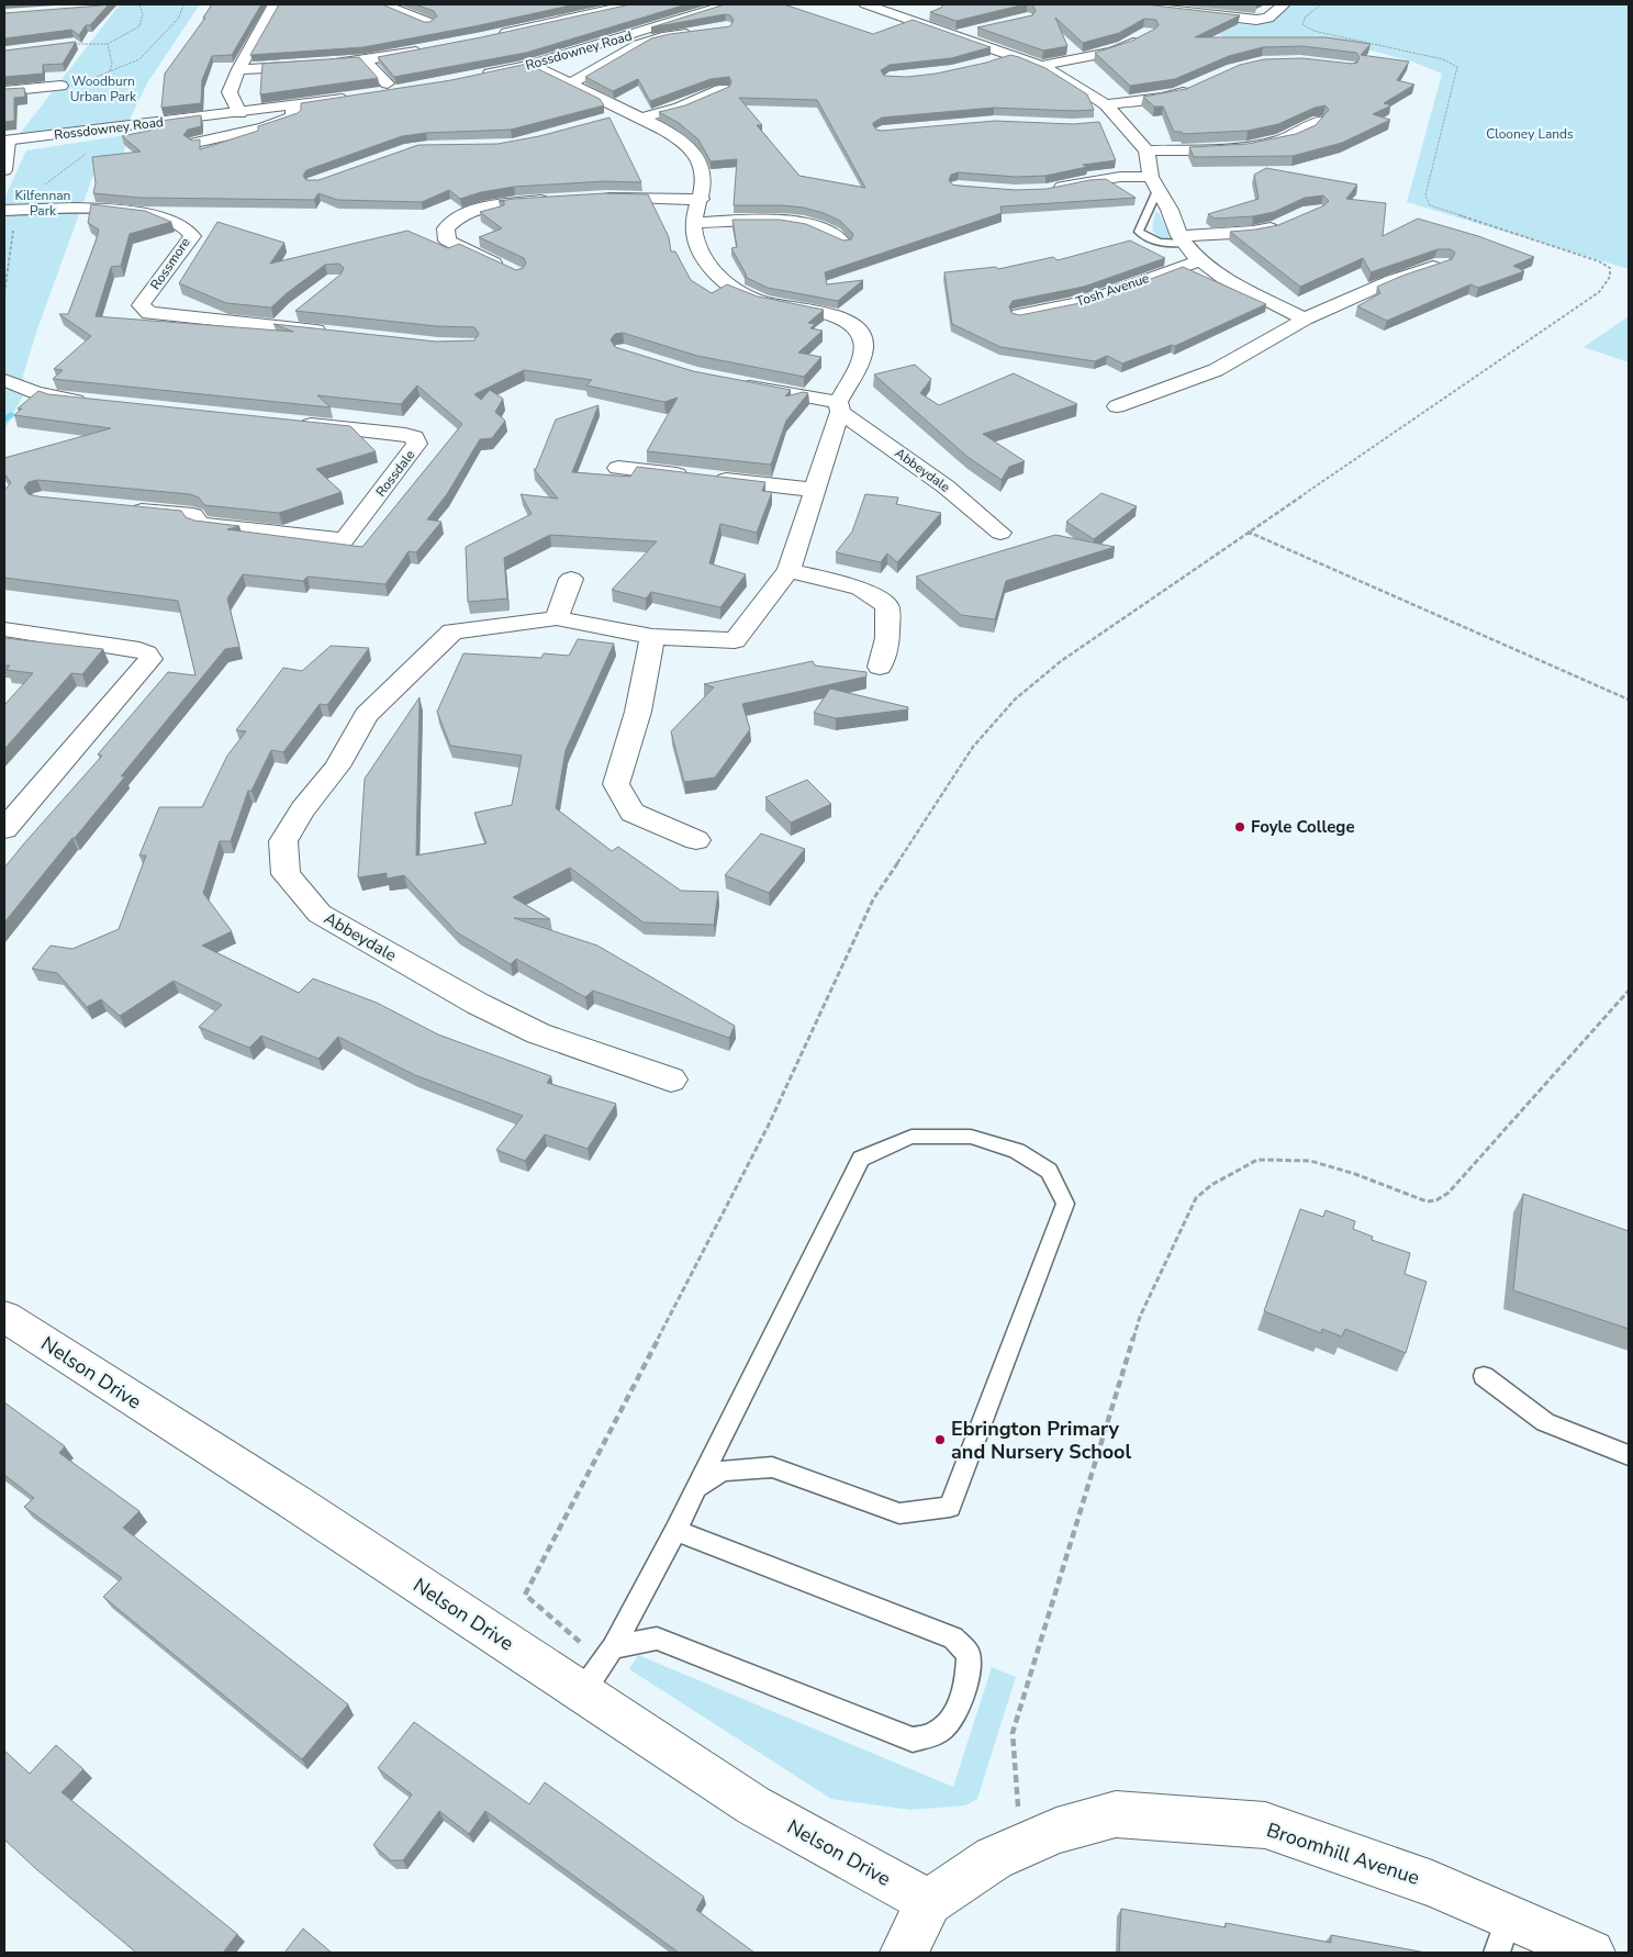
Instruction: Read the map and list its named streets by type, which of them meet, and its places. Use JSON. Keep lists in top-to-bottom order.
{
  "streets": {
    "street": [
      "Rossdowney Road",
      "Rossmore",
      "Tosh Avenue",
      "Abbeydale",
      "Rossdale",
      "Nelson Drive",
      "Broomhill Avenue"
    ]
  },
  "crossings": [
    ["Nelson Drive", "Broomhill Avenue"]
  ],
  "parks": ["Woodburn Urban Park", "Clooney Lands", "Kilfennan Park"],
  "places": ["Foyle College", "Ebrington Primary and Nursery School"]
}
